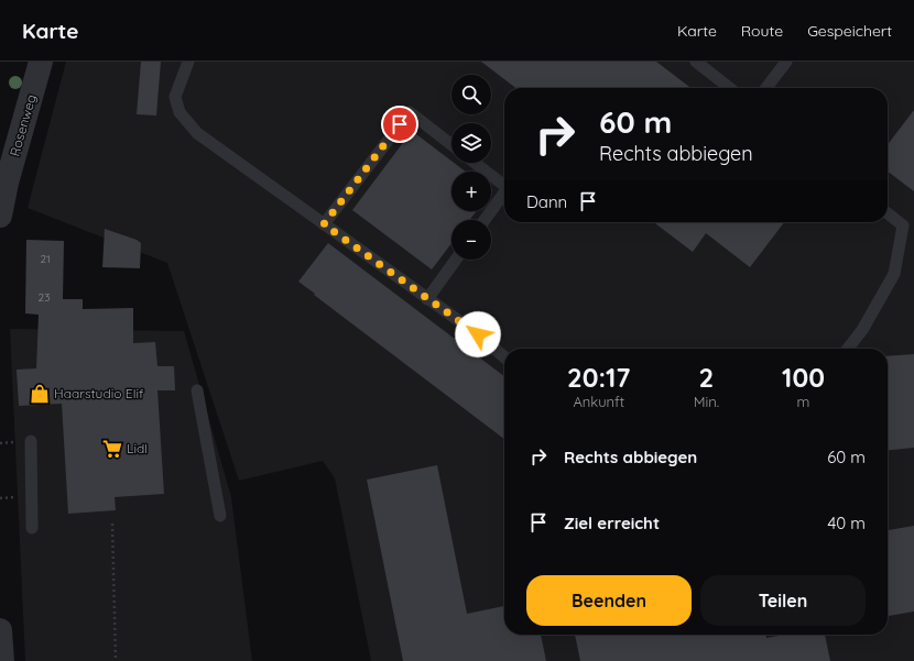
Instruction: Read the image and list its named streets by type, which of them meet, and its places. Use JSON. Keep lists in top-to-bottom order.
{
  "streets": {
    "street": ["Rosenweg"]
  },
  "places": {
    "shop": ["Haarstudio Elif"],
    "supermarket": ["Lidl"]
  },
  "house_numbers": ["21", "23"],
  "page": {
    "header": "Karte",
    "nav": ["Karte", "Route", "Gespeichert"],
    "map_buttons": ["+", "−"],
    "turn": ["60 m", "Rechts abbiegen"],
    "then": "Dann",
    "eta": [
      "20:17",
      "Ankunft",
      "2",
      "Min.",
      "100",
      "m"
    ],
    "list": [
      {
        "name": "Rechts abbiegen",
        "value": "60 m"
      },
      {
        "name": "Ziel erreicht",
        "value": "40 m"
      }
    ],
    "buttons": ["Beenden", "Teilen"]
  }
}
